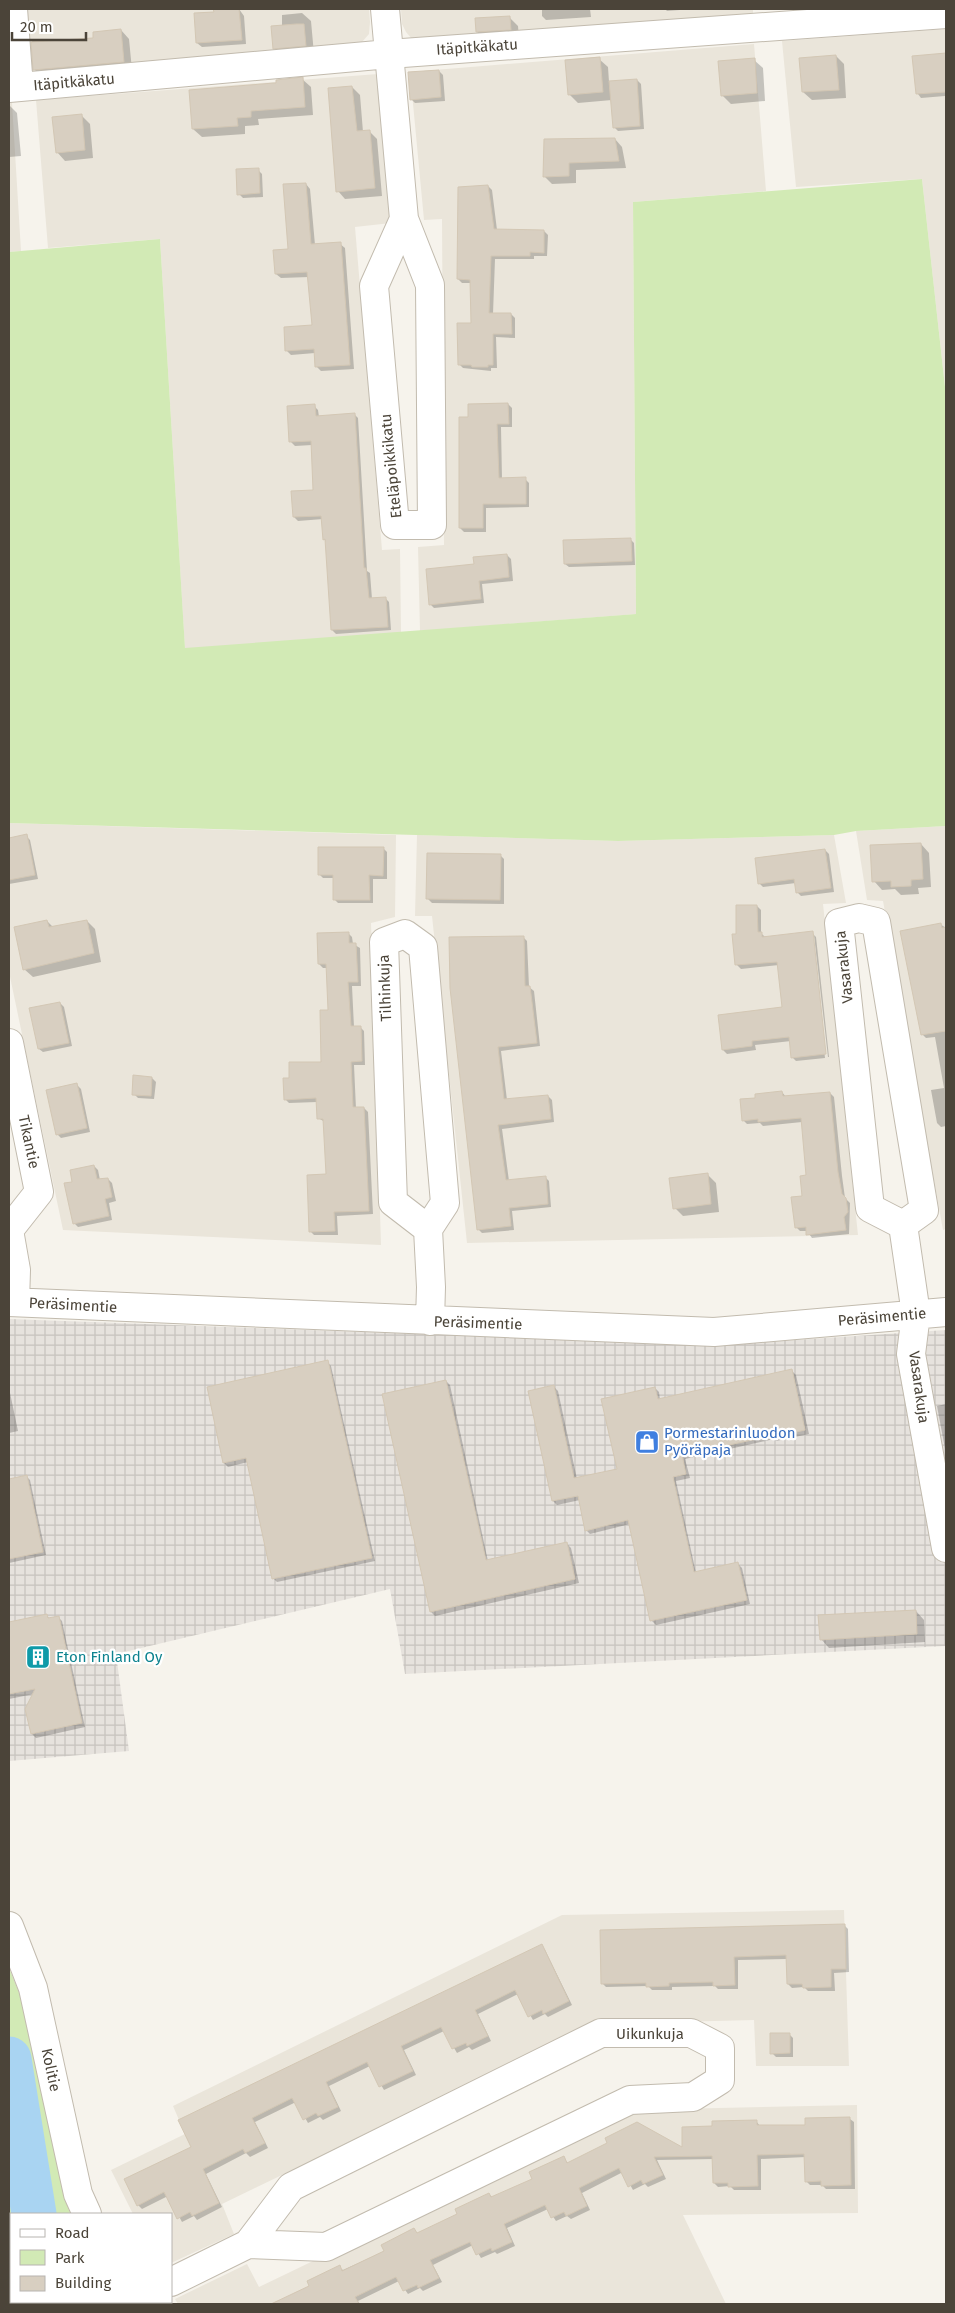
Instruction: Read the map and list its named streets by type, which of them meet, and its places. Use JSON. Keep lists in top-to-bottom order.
{
  "streets": {
    "street": [
      "Itäpitkäkatu",
      "Eteläpoikkikatu",
      "Vasarakuja",
      "Tilhinkuja",
      "Tikantie",
      "Peräsimentie",
      "Uikunkuja",
      "Kolitie"
    ]
  },
  "crossings": [
    ["Itäpitkäkatu", "Eteläpoikkikatu"],
    ["Vasarakuja", "Peräsimentie"],
    ["Tikantie", "Peräsimentie"]
  ],
  "places": {
    "shop": ["Pormestarinluodon Pyöräpaja"],
    "building": ["Eton Finland Oy"]
  },
  "legend": ["Road", "Park", "Building"],
  "scale_bar": "20 m"
}
